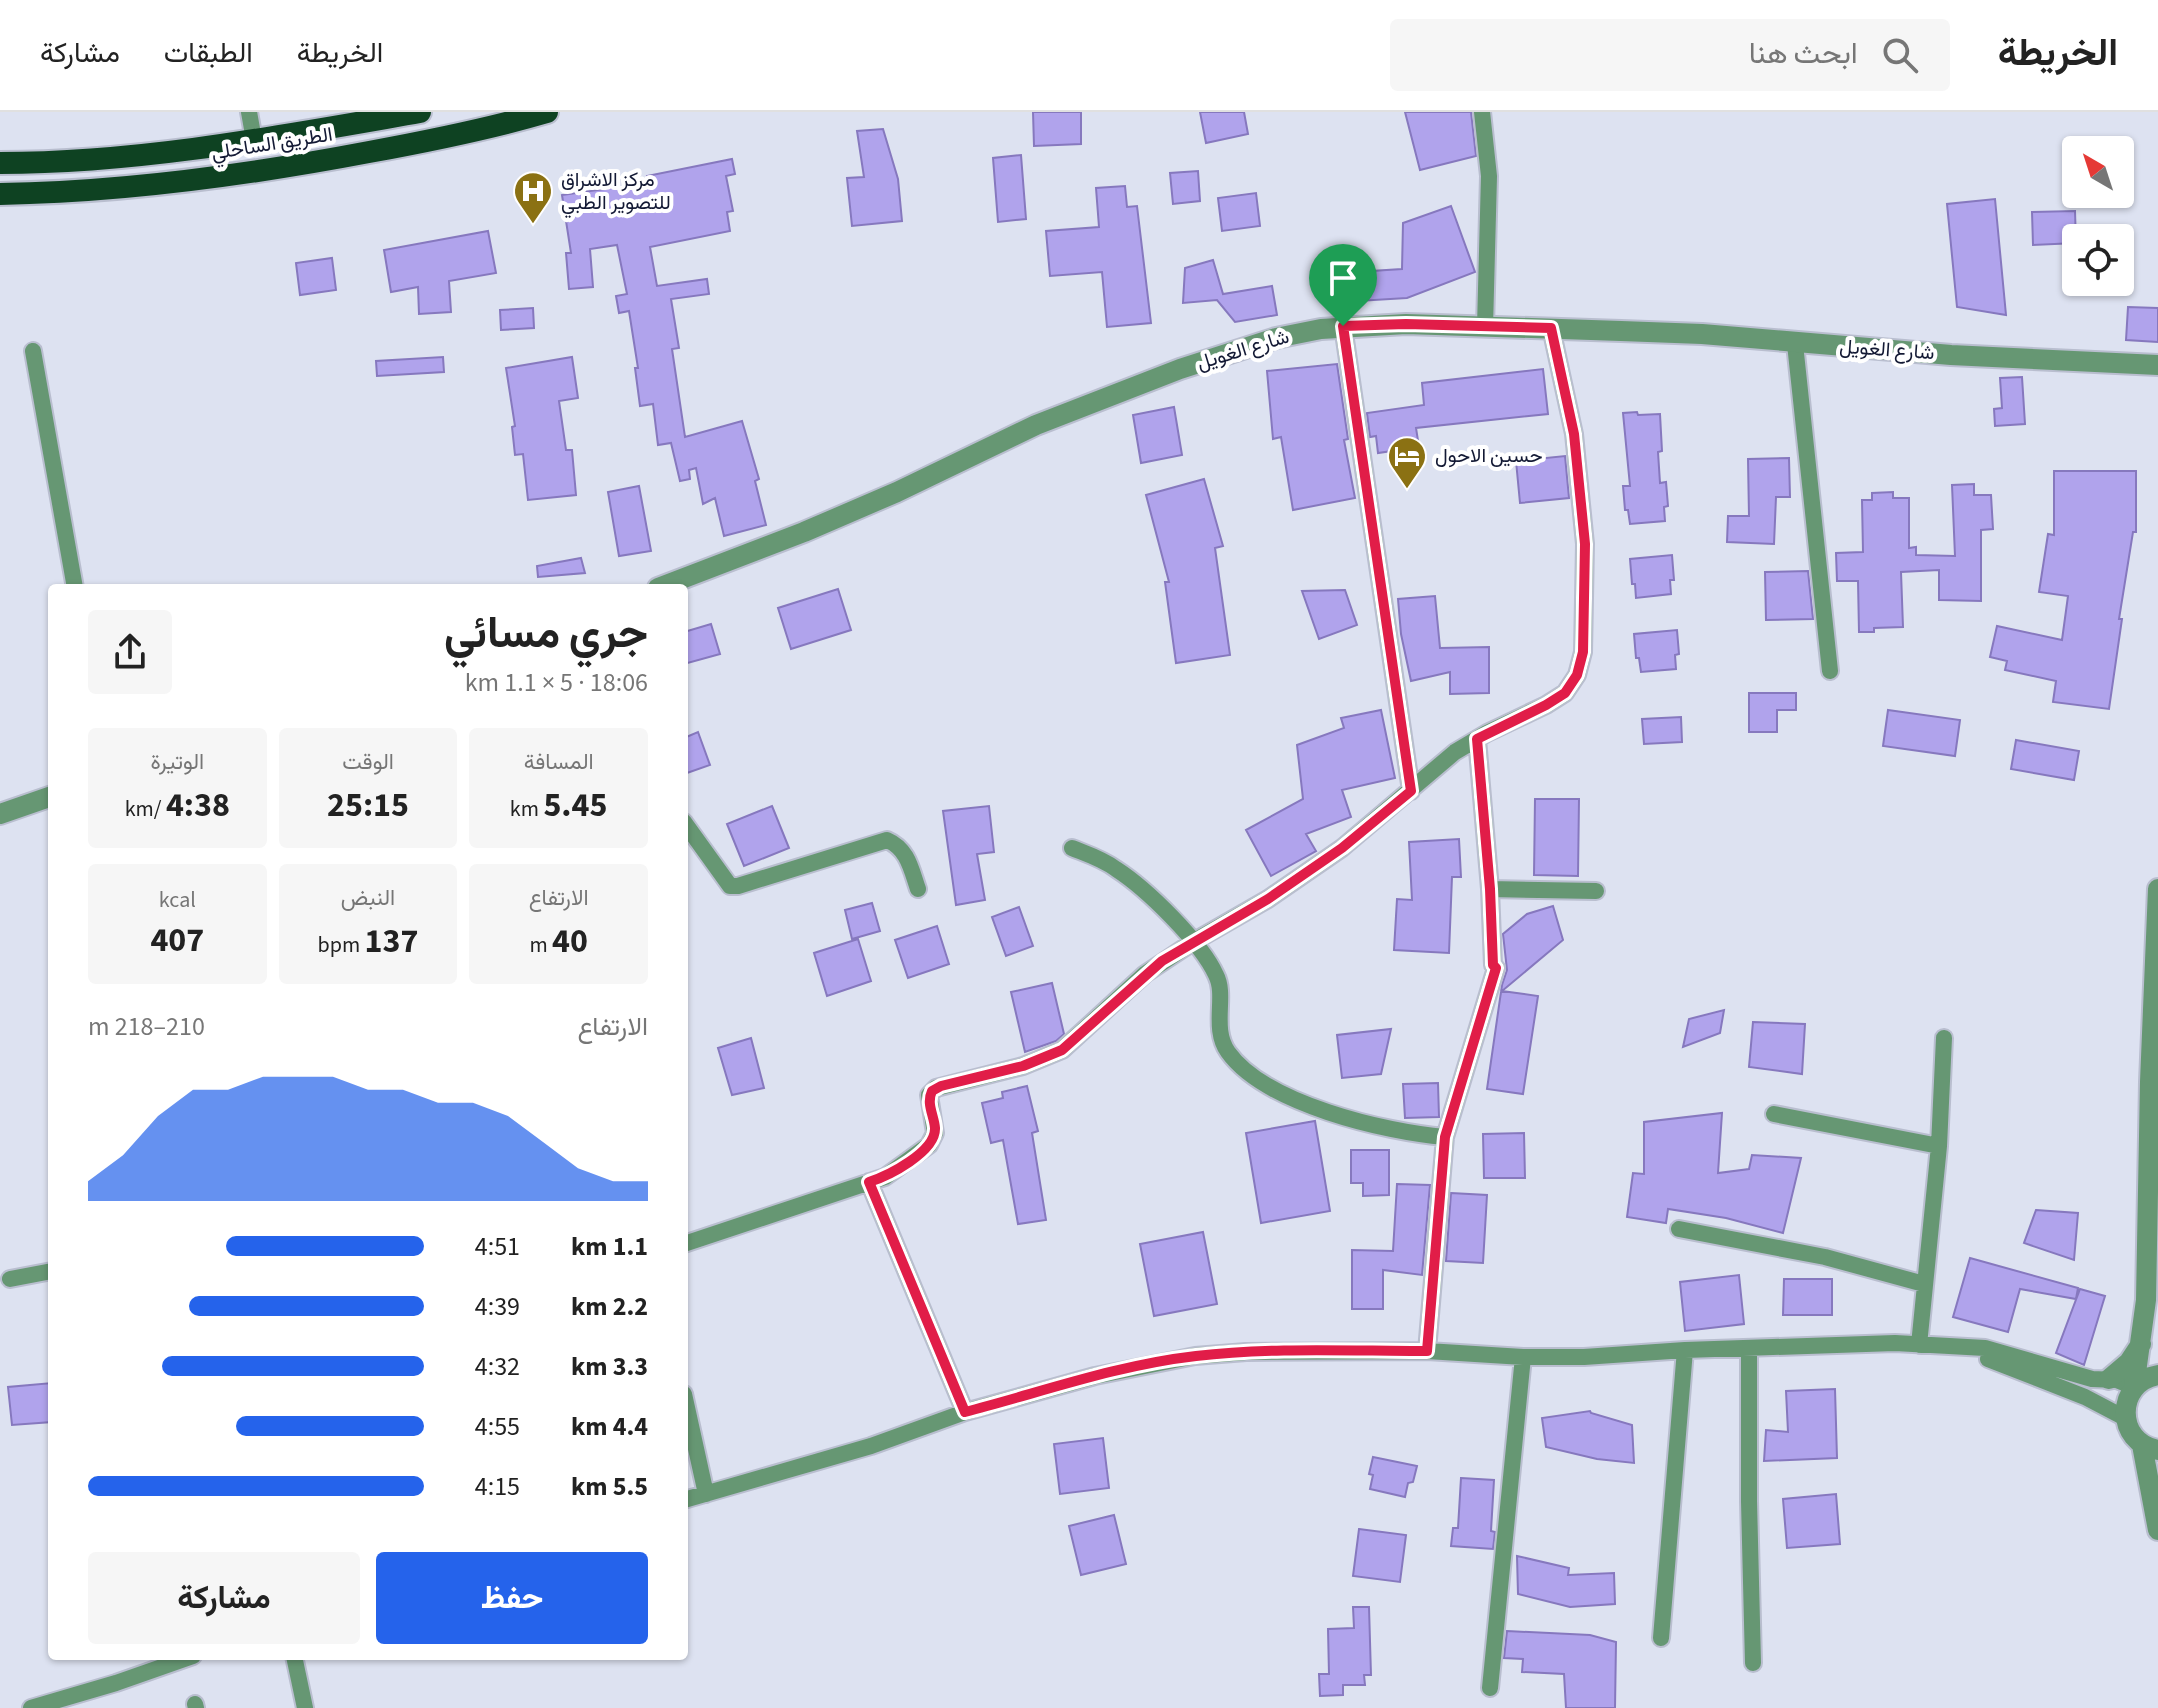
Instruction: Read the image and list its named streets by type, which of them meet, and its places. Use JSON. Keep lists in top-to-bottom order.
{
  "streets": {
    "highway": ["الطريق الساحلي"],
    "street": ["شارع الغويل"]
  },
  "places": {
    "hospital": ["مركز الاشراق للتصوير الطبي"],
    "hotel": ["حسين الاحول"]
  },
  "north": "top left",
  "page": {
    "header": "الخريطة",
    "search": "ابحث هنا",
    "nav": ["الخريطة", "الطبقات", "مشاركة"],
    "heading": ["جري مسائي", "18:06 · 5 × 1.1 km"],
    "stats": [
      ["المسافة", "5.45 km"],
      ["الوقت", "25:15"],
      ["الوتيرة", "4:38 /km"],
      ["الارتفاع", "40 m"],
      ["النبض", "137 bpm"],
      ["kcal", "407"]
    ],
    "chart": ["الارتفاع", "210–218 m"],
    "list": [
      {
        "name": "1.1 km",
        "note": "4:51"
      },
      {
        "name": "2.2 km",
        "note": "4:39"
      },
      {
        "name": "3.3 km",
        "note": "4:32"
      },
      {
        "name": "4.4 km",
        "note": "4:55"
      },
      {
        "name": "5.5 km",
        "note": "4:15"
      }
    ],
    "buttons": ["حفظ", "مشاركة"]
  }
}
